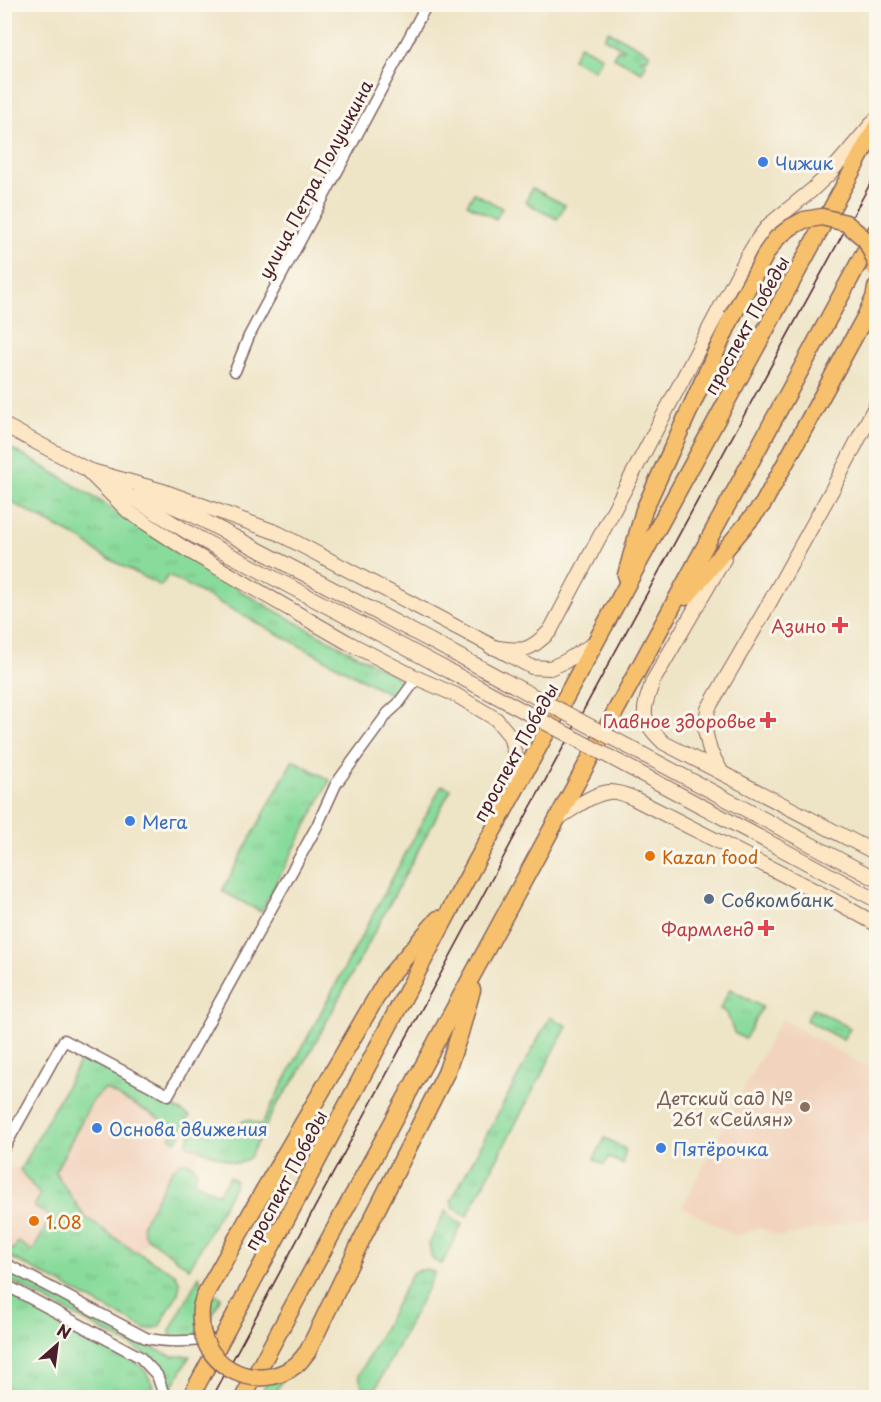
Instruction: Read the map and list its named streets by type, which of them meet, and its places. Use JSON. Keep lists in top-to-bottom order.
{
  "streets": {
    "main road": ["проспект Победы"],
    "street": ["улица Петра Полушкина"]
  },
  "places": {
    "other": [
      "Чижик",
      "Мега",
      "Kazan food",
      "Совкомбанк",
      "Детский сад № 261 «Сейлян»",
      "Основа движения",
      "Пятёрочка",
      "1.08"
    ],
    "health": ["Азино", "Главное здоровье", "Фармленд"]
  },
  "north": "top right"
}
